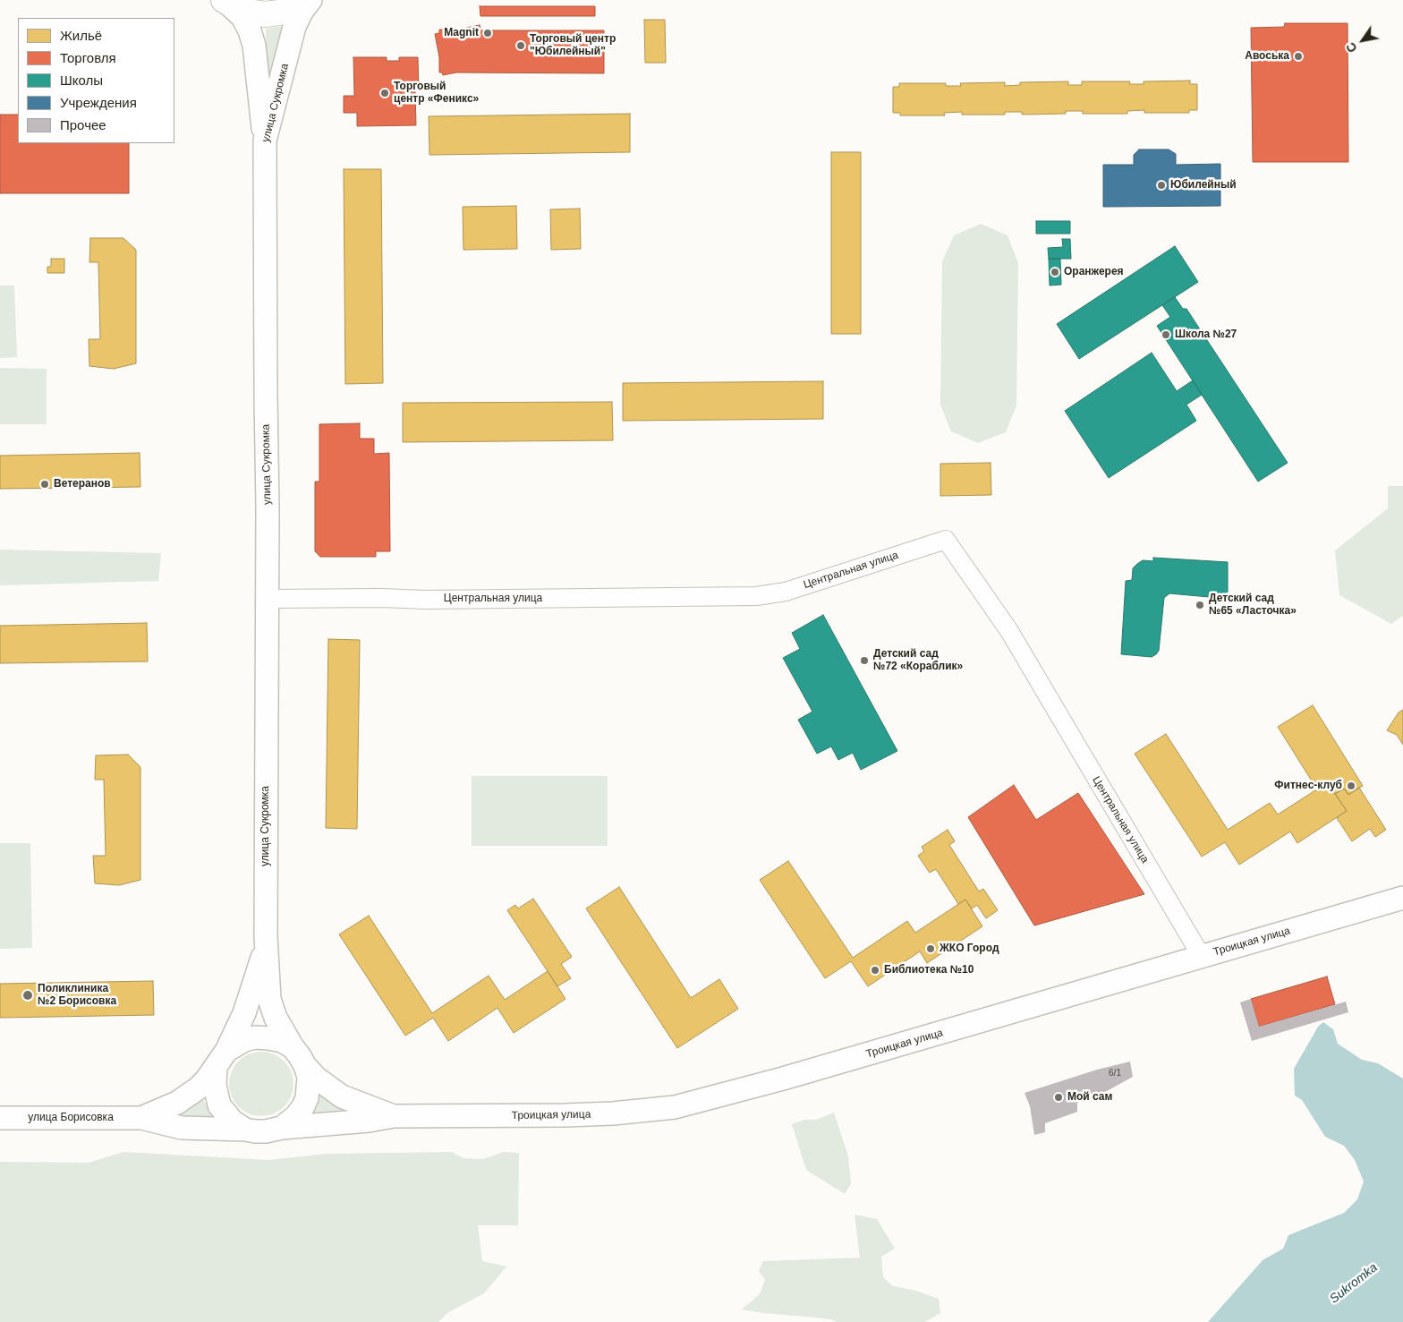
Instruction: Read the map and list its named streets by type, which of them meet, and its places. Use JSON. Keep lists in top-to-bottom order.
{
  "streets": {
    "street": [
      "улица Сукромка",
      "Центральная улица",
      "Троицкая улица",
      "улица Борисовка"
    ]
  },
  "crossings": [
    ["улица Сукромка", "Центральная улица"],
    ["улица Сукромка", "Троицкая улица"],
    ["Центральная улица", "Троицкая улица"]
  ],
  "water": ["Sukromka"],
  "places": [
    "Magnit",
    "Торговый центр \"Юбилейный\"",
    "Авоська",
    "Торговый центр «Феникс»",
    "Юбилейный",
    "Оранжерея",
    "Школа №27",
    "Ветеранов",
    "Детский сад №65 «Ласточка»",
    "Детский сад №72 «Кораблик»",
    "Фитнес-клуб",
    "ЖКО Город",
    "Библиотека №10",
    "Поликлиника №2 Борисовка",
    "Мой сам"
  ],
  "house_numbers": ["6/1"],
  "legend": [
    "Жильё",
    "Торговля",
    "Школы",
    "Учреждения",
    "Прочее"
  ],
  "north": "bottom left"
}
